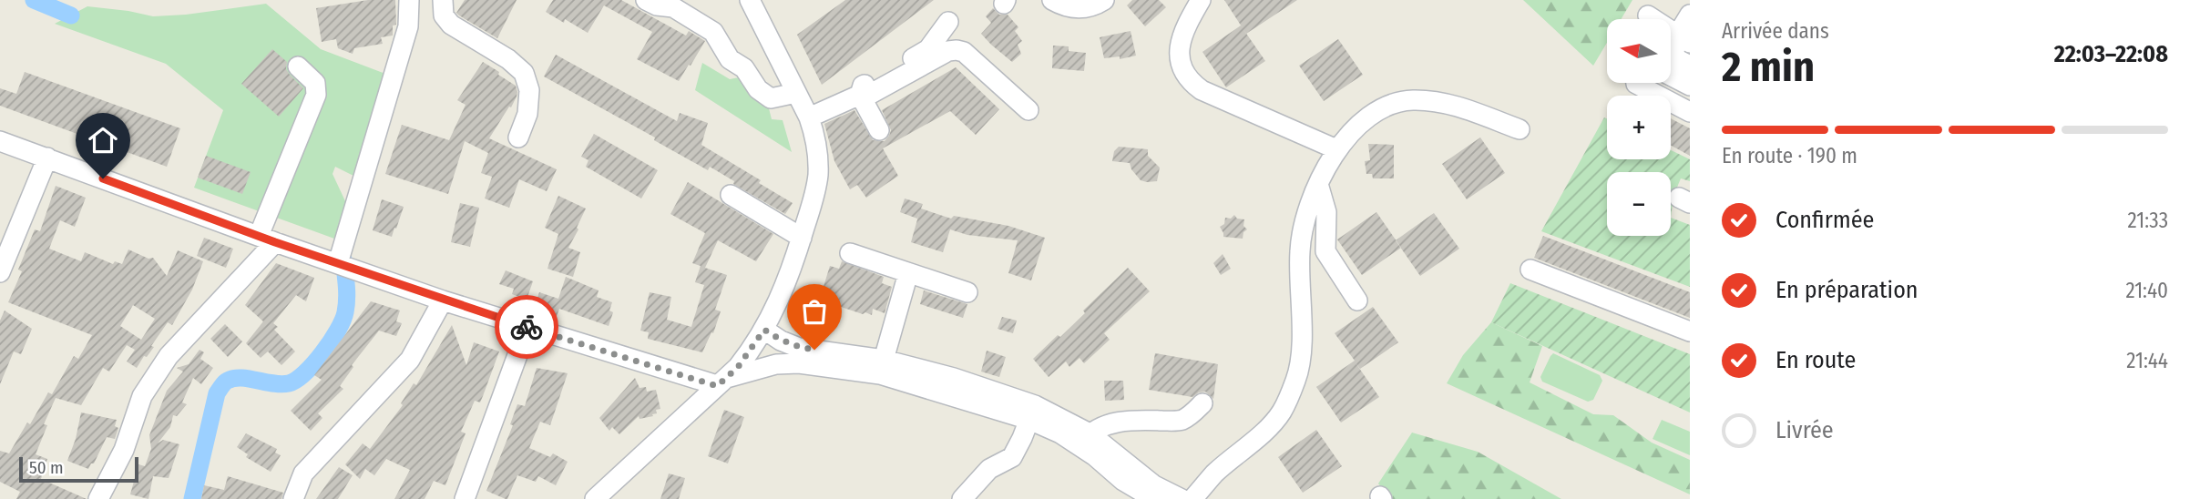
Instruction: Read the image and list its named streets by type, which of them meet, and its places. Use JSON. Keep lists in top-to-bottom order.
{
  "scale_bar": "50 m",
  "north": "left",
  "page": {
    "heading": ["2 min", "Arrivée dans", "22:03–22:08"],
    "map_buttons": ["+", "−"],
    "bar": "En route · 190 m",
    "list": [
      ["Confirmée", "21:33"],
      ["En préparation", "21:40"],
      ["En route", "21:44"],
      "Livrée"
    ],
    "scale": "50 m"
  }
}
